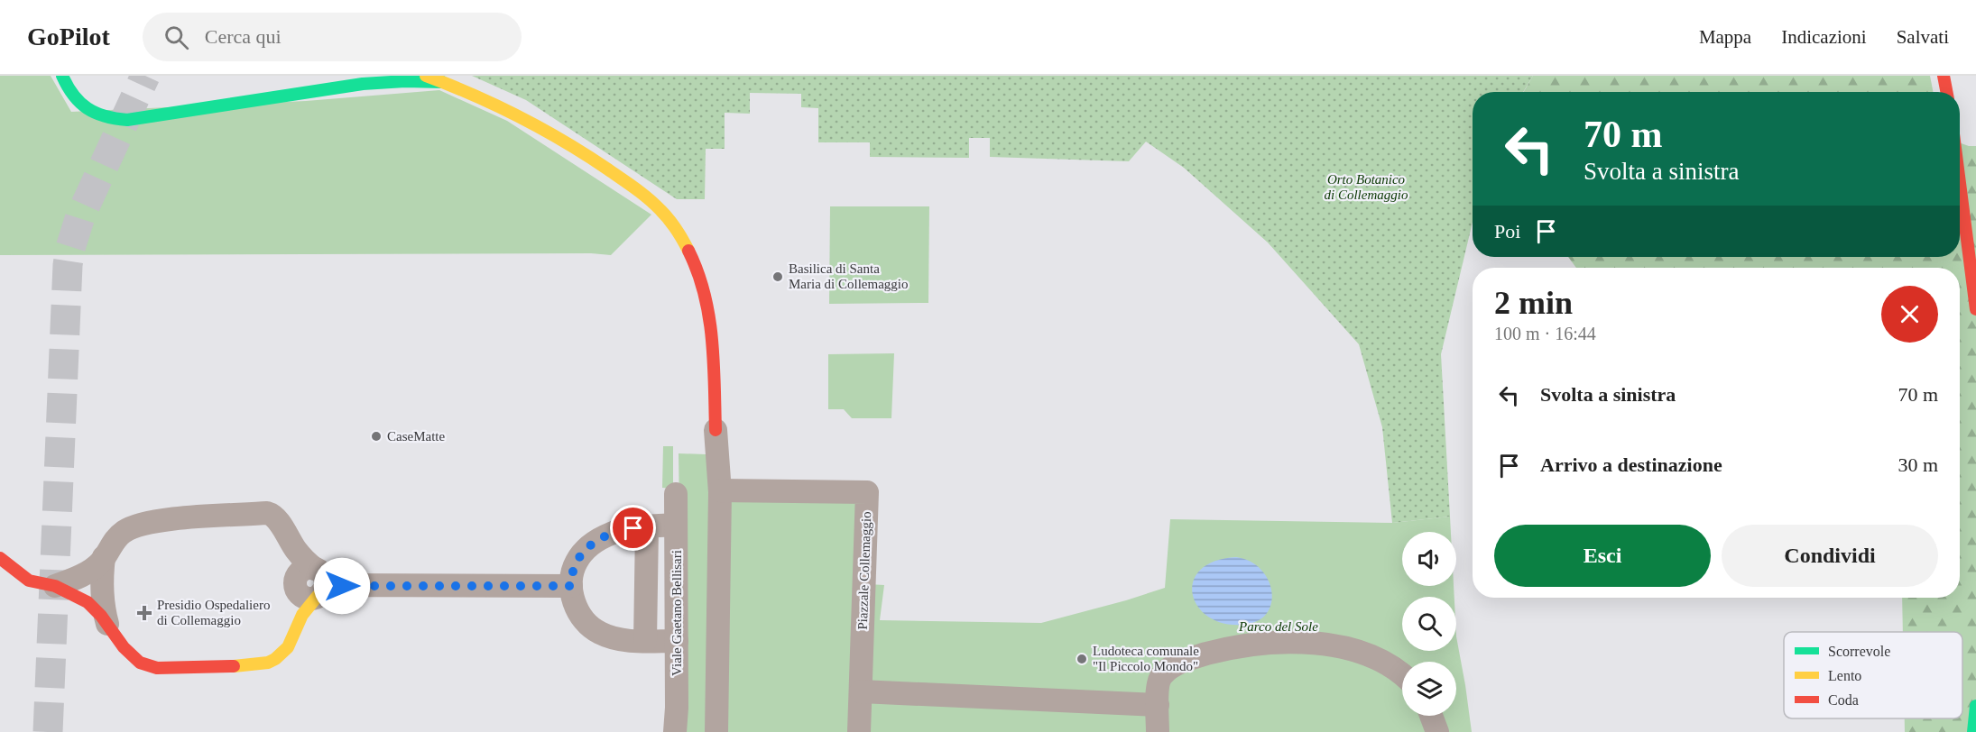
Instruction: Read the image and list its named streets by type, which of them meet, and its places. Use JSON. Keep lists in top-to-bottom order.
{
  "streets": {
    "street": ["Piazzale Collemaggio", "Viale Gaetano Bellisari"]
  },
  "parks": ["Orto Botanico di Collemaggio", "Parco del Sole"],
  "places": {
    "other": ["Basilica di Santa Maria di Collemaggio", "CaseMatte", "Ludoteca comunale \"Il Piccolo Mondo\""],
    "health": ["Presidio Ospedaliero di Collemaggio"]
  },
  "legend": ["Scorrevole", "Lento", "Coda"],
  "page": {
    "header": "GoPilot",
    "search": "Cerca qui",
    "nav": ["Mappa", "Indicazioni", "Salvati"],
    "turn": ["70 m", "Svolta a sinistra"],
    "then": "Poi",
    "heading": ["2 min", "100 m · 16:44"],
    "list": [
      {
        "name": "Svolta a sinistra",
        "value": "70 m"
      },
      {
        "name": "Arrivo a destinazione",
        "value": "30 m"
      }
    ],
    "buttons": ["Esci", "Condividi"]
  }
}
